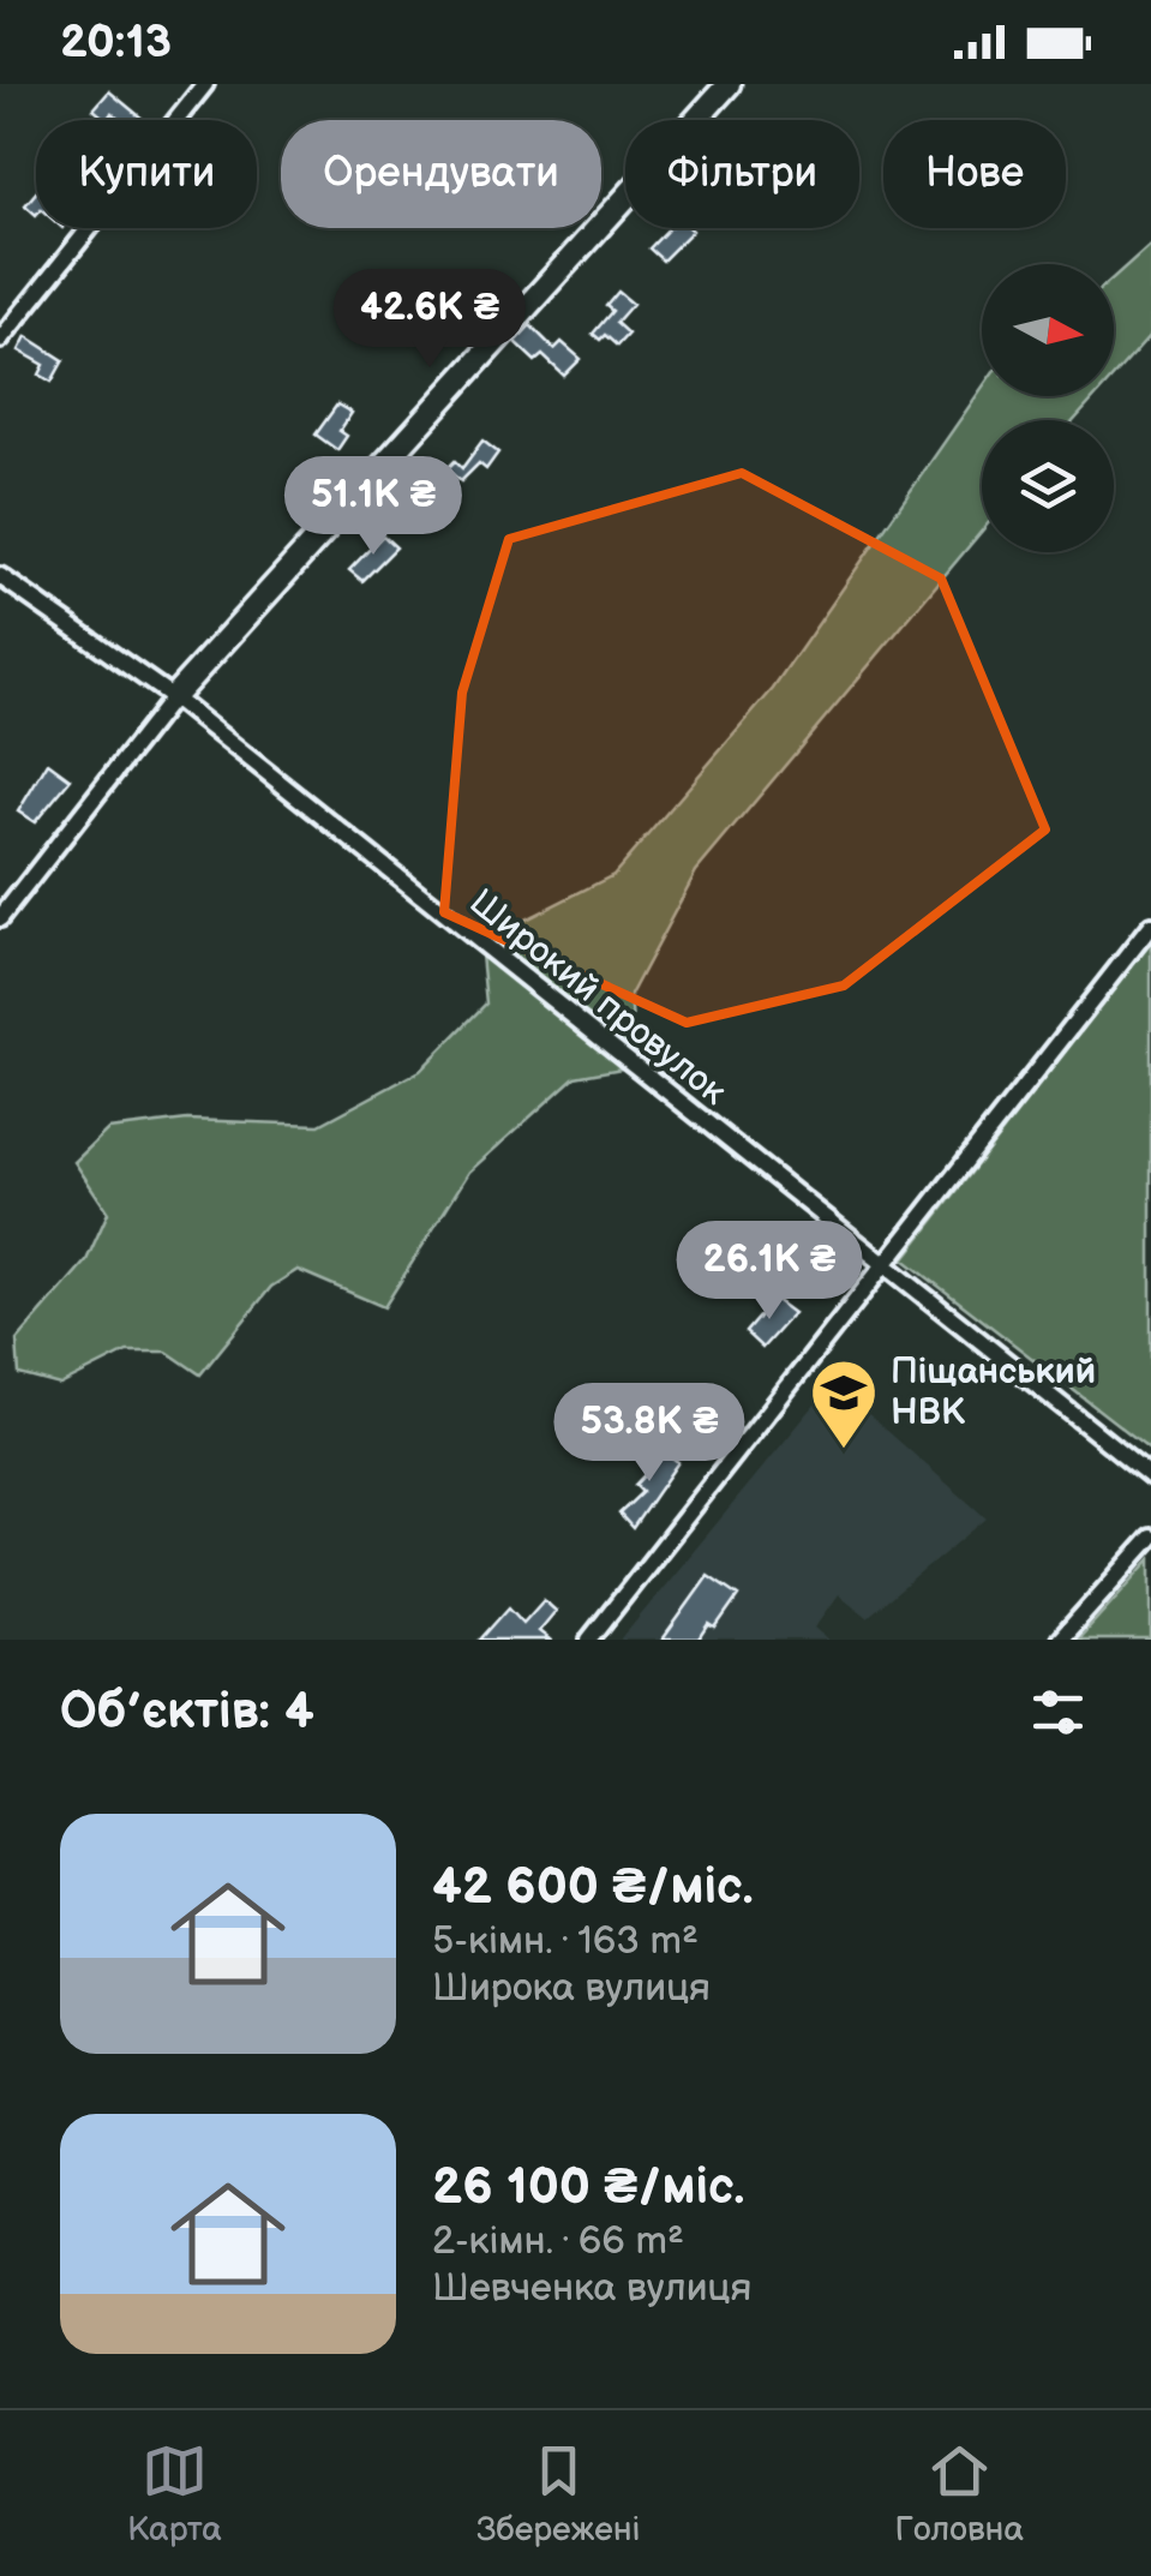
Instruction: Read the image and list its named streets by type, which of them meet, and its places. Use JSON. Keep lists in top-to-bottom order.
{
  "streets": {
    "street": ["Широкий провулок"]
  },
  "places": {
    "school or university": ["Піщанський НВК"]
  },
  "north": "right",
  "page": {
    "status": "20:13",
    "chip": [
      "Купити",
      "Орендувати",
      "Фільтри",
      "Нове"
    ],
    "price": [
      "42.6K ₴",
      "51.1K ₴",
      "26.1K ₴",
      "53.8K ₴"
    ],
    "heading": "Об’єктів: 4",
    "list": [
      {
        "name": "42 600 ₴/міс.",
        "note": "5-кімн. · 163 m² · Широка вулиця"
      },
      {
        "name": "26 100 ₴/міс.",
        "note": "2-кімн. · 66 m² · Шевченка вулиця"
      }
    ],
    "tabs": ["Карта", "Збережені", "Головна"]
  }
}
